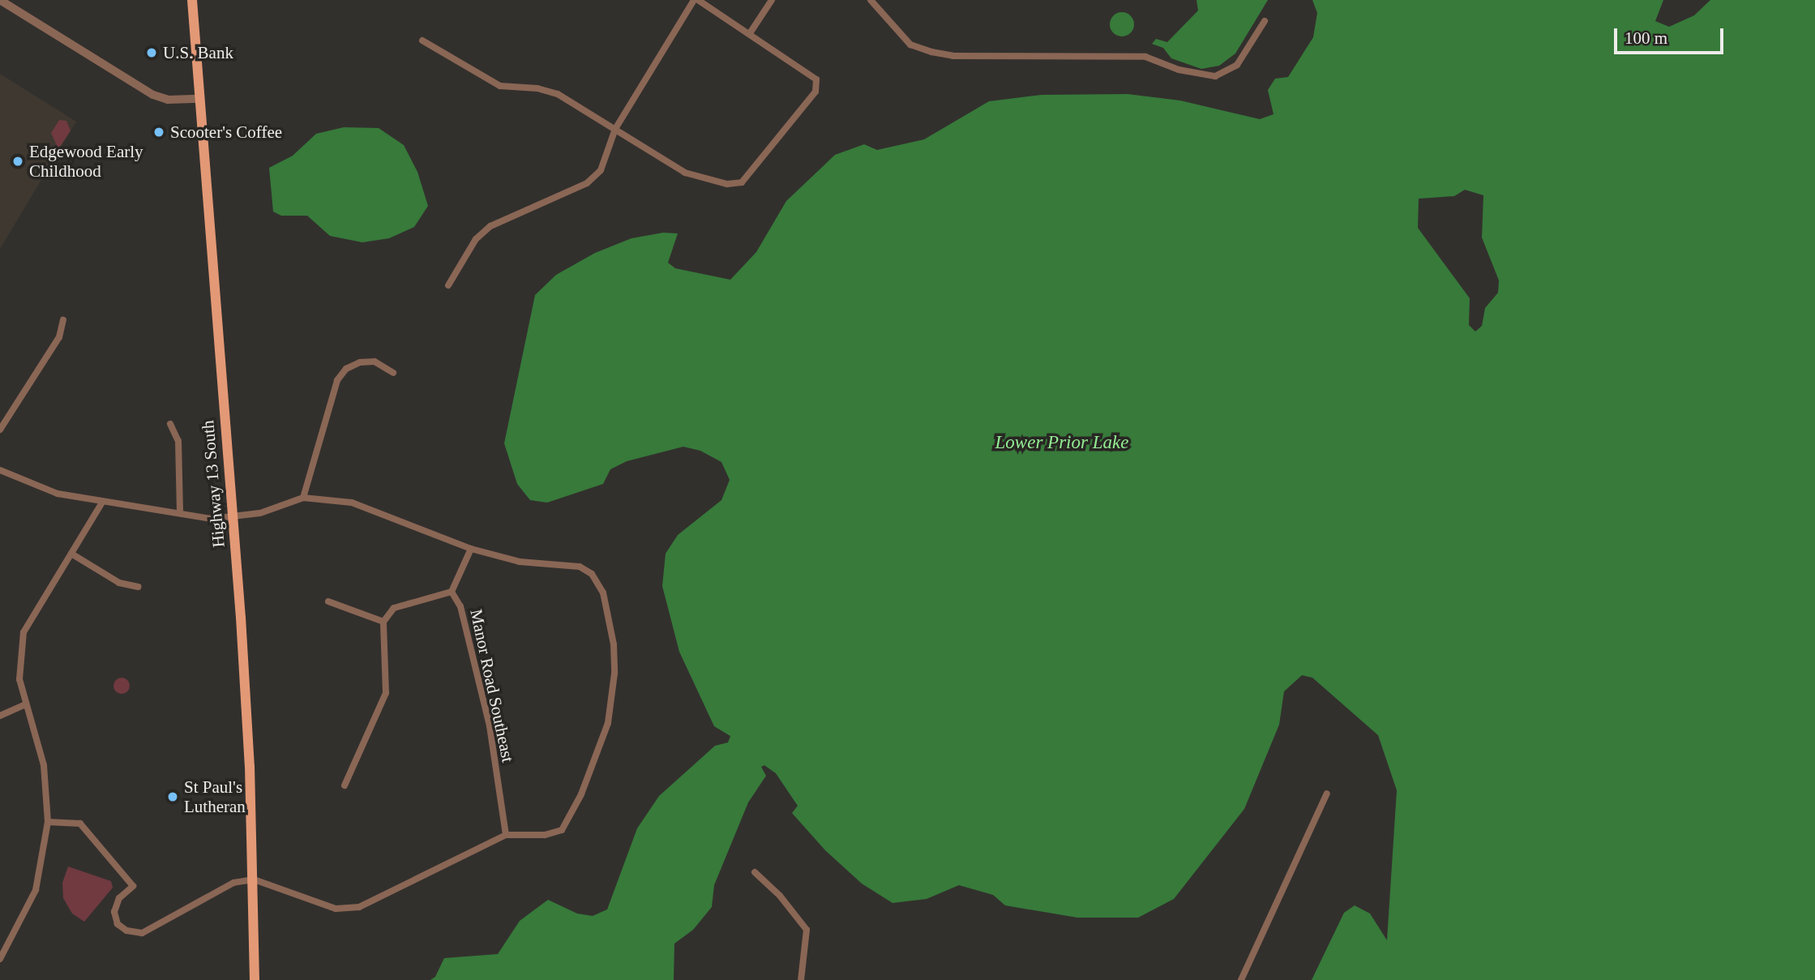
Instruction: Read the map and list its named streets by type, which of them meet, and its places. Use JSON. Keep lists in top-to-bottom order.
{
  "streets": {
    "main road": ["Highway 13 South"],
    "street": ["Manor Road Southeast"]
  },
  "water": ["Lower Prior Lake"],
  "places": [
    "U.S. Bank",
    "Scooter's Coffee",
    "Edgewood Early Childhood",
    "St Paul's Lutheran"
  ],
  "scale_bar": "100 m"
}
